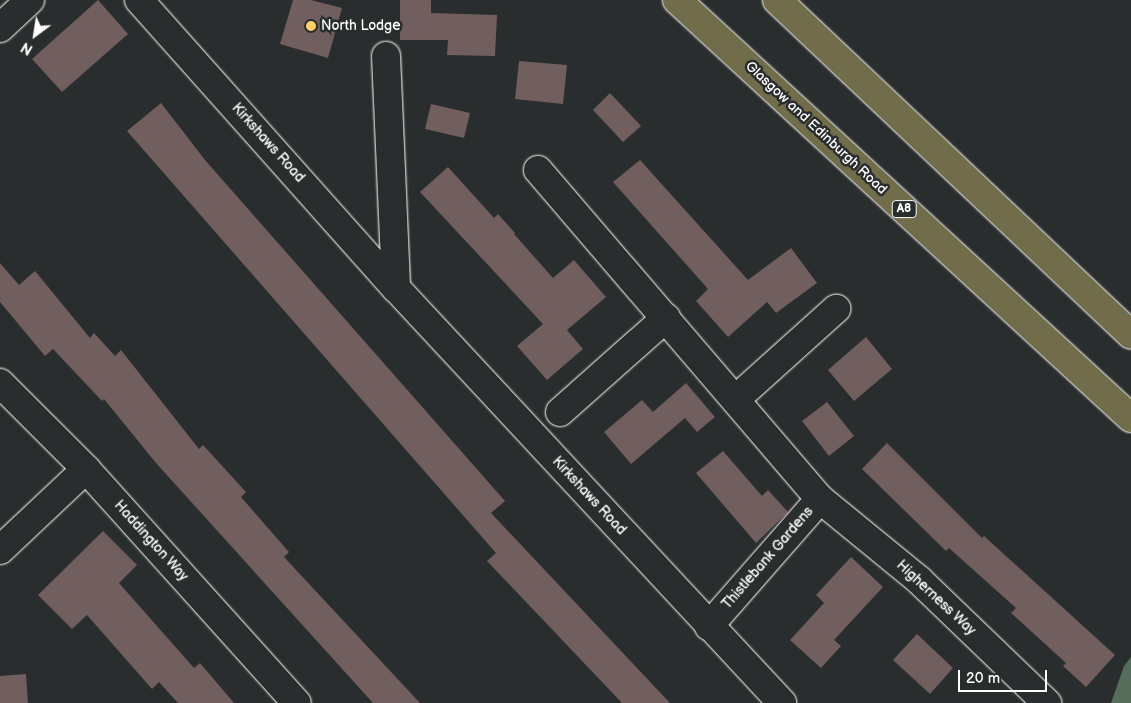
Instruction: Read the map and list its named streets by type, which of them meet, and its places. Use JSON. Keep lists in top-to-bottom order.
{
  "streets": {
    "highway": ["Glasgow and Edinburgh Road", "A8"],
    "street": [
      "Kirkshaws Road",
      "Haddington Way",
      "Thistlebank Gardens",
      "Higherness Way"
    ]
  },
  "crossings": [
    ["Kirkshaws Road", "Thistlebank Gardens"],
    ["Thistlebank Gardens", "Higherness Way"]
  ],
  "places": ["North Lodge"],
  "scale_bar": "20 m",
  "north": "bottom left"
}
